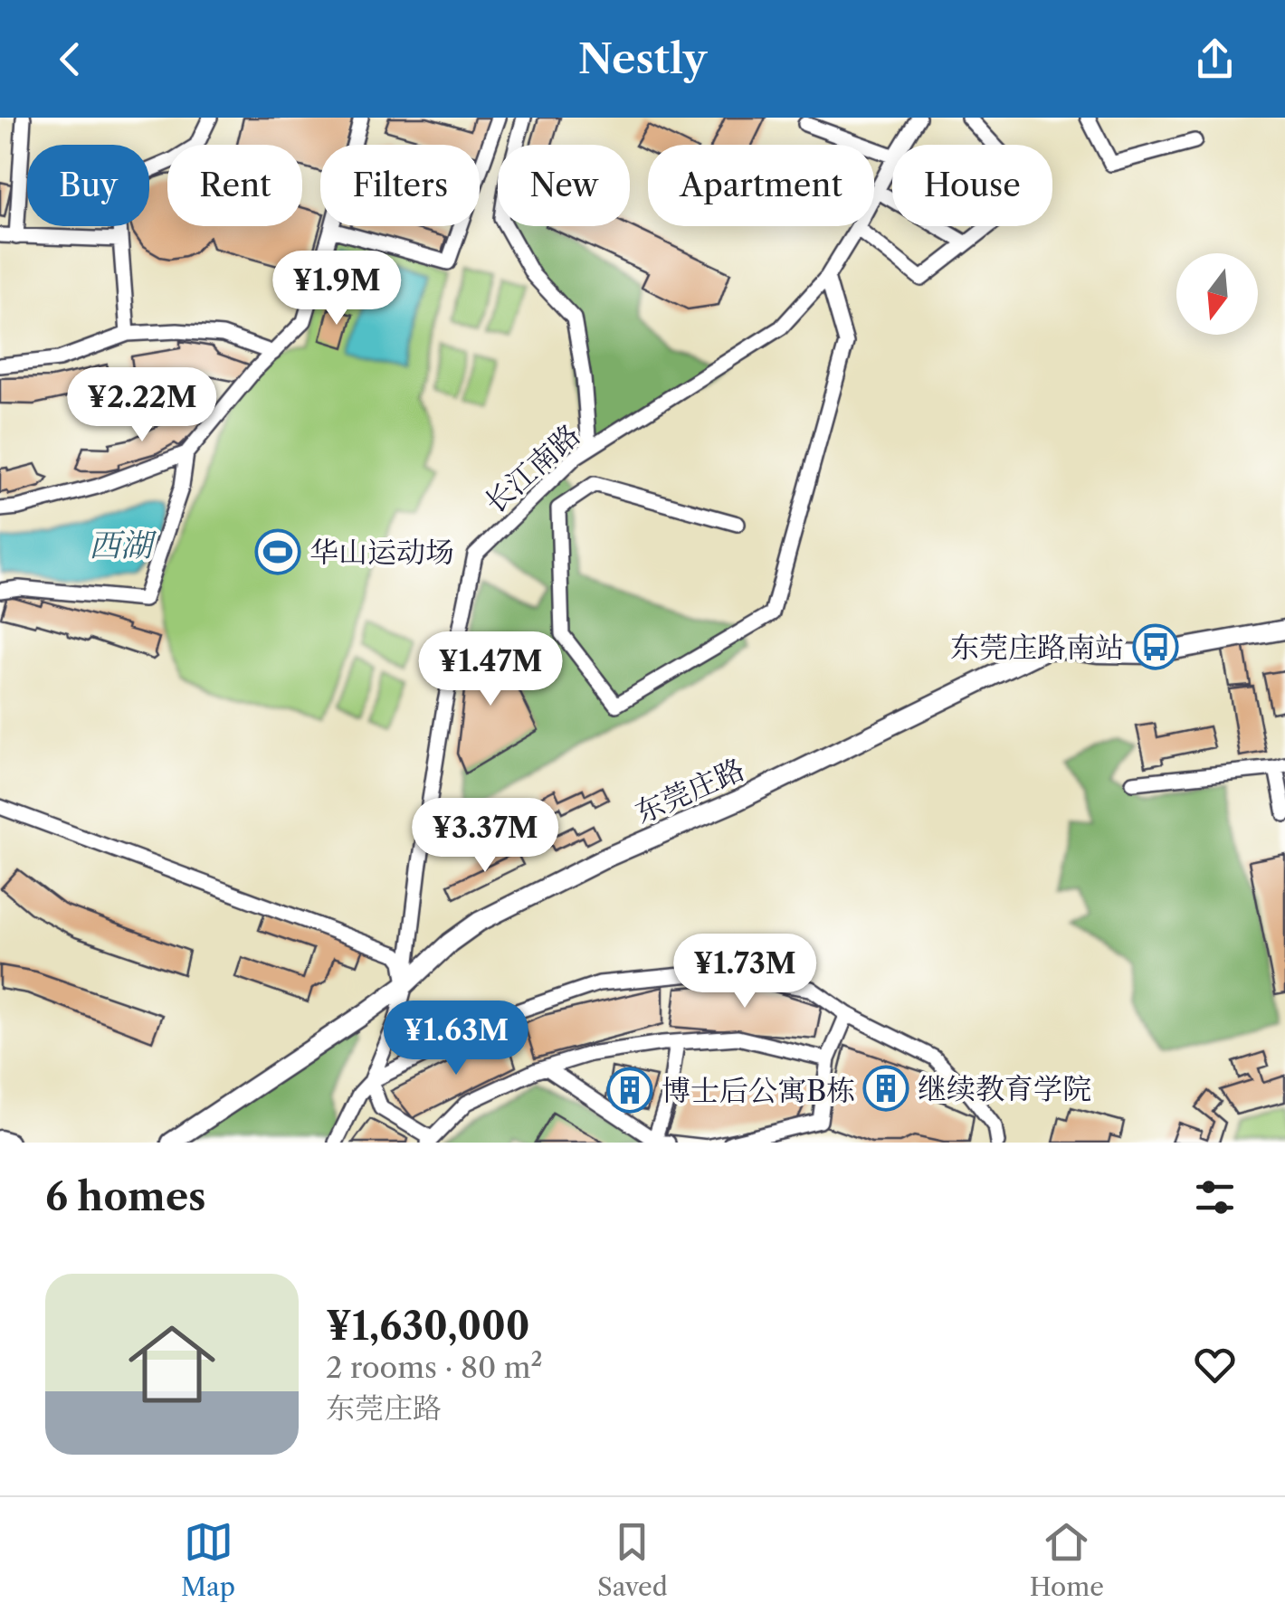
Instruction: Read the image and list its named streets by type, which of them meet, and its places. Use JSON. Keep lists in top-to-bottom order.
{
  "streets": {
    "street": ["长江南路", "东莞庄路"]
  },
  "crossings": [
    ["长江南路", "东莞庄路"]
  ],
  "water": ["西湖"],
  "places": {
    "sports": ["华山运动场"],
    "bus stop": ["东莞庄路南站"],
    "building": ["继续教育学院", "博士后公寓B栋"]
  },
  "north": "bottom",
  "page": {
    "header": "Nestly",
    "chip": [
      "Buy",
      "Rent",
      "Filters",
      "New",
      "Apartment",
      "House"
    ],
    "price": [
      "¥1.9M",
      "¥2.22M",
      "¥1.47M",
      "¥3.37M",
      "¥1.73M",
      "¥1.63M"
    ],
    "heading": "6 homes",
    "list": [
      {
        "name": "¥1,630,000",
        "note": "2 rooms · 80 m² · 东莞庄路"
      }
    ],
    "tabs": ["Map", "Saved", "Home"]
  }
}
